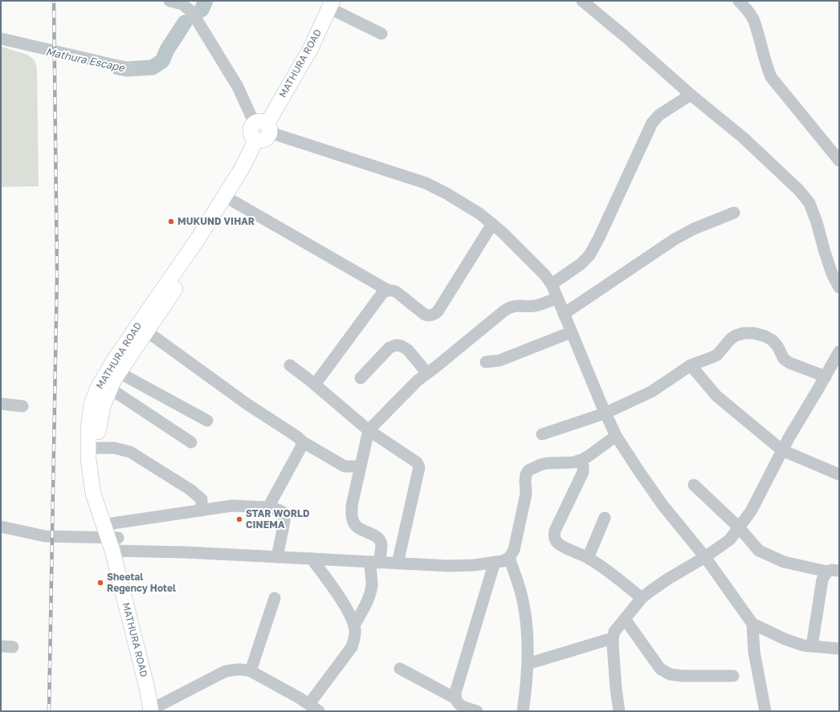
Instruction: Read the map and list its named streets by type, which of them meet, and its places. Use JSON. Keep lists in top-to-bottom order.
{
  "streets": {
    "main road": ["MATHURA ROAD"]
  },
  "water": ["Mathura Escape"],
  "places": ["MUKUND VIHAR", "STAR WORLD CINEMA", "Sheetal Regency Hotel"]
}
